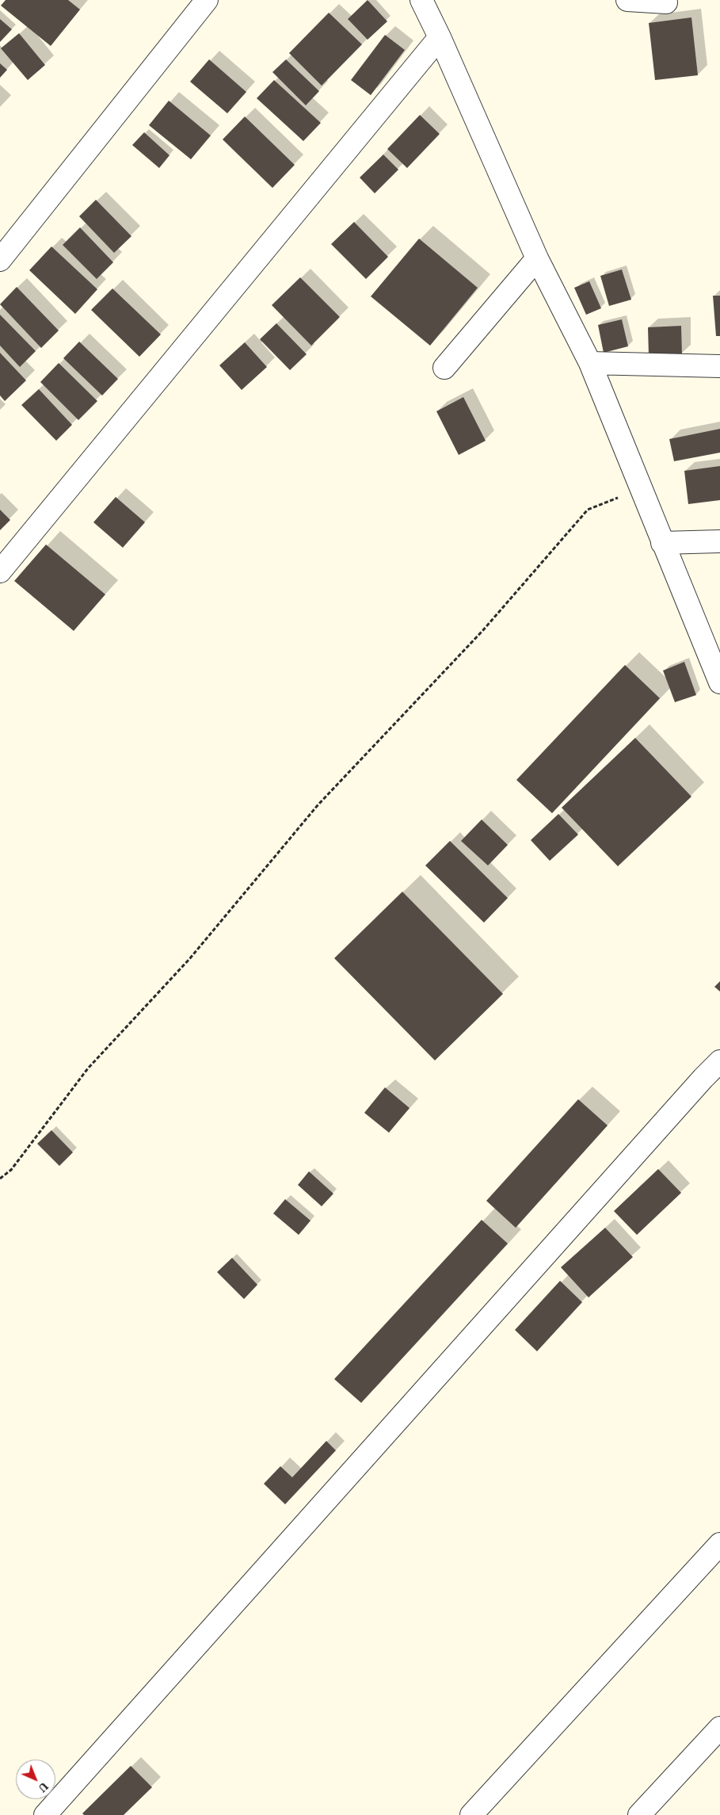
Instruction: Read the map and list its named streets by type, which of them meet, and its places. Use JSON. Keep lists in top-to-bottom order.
{
  "north": "bottom right"
}
